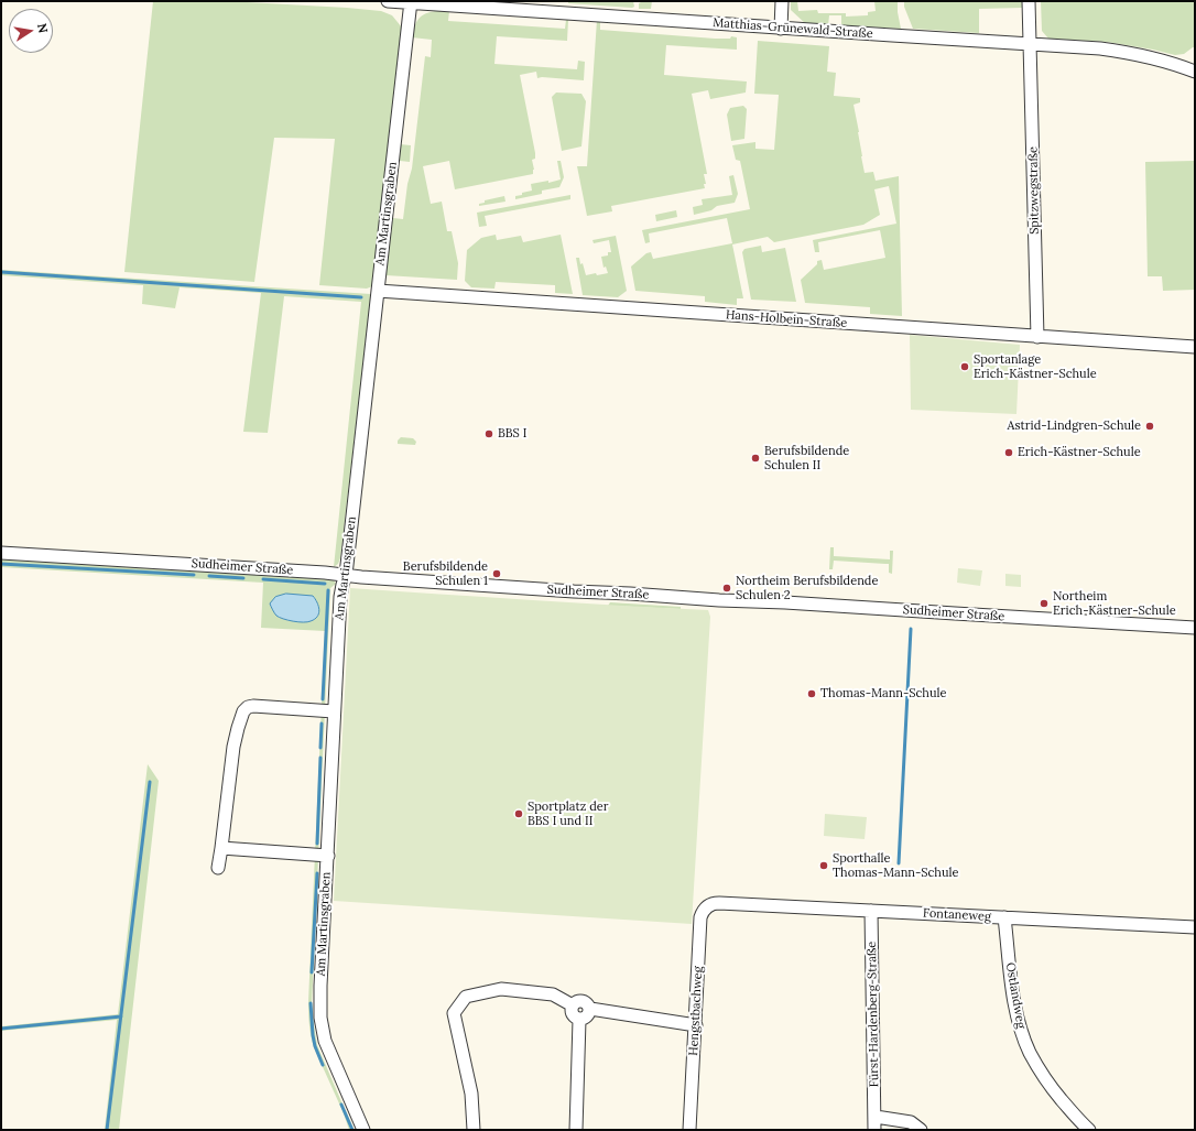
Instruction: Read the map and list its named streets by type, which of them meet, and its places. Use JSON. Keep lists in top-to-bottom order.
{
  "streets": {
    "street": [
      "Matthias-Grünewald-Straße",
      "Spitzwegstraße",
      "Am Martinsgraben",
      "Hans-Holbein-Straße",
      "Sudheimer Straße",
      "Fontaneweg",
      "Ostlandweg",
      "Hengstbachweg",
      "Fürst-Hardenberg-Straße"
    ]
  },
  "crossings": [
    ["Matthias-Grünewald-Straße", "Spitzwegstraße"],
    ["Matthias-Grünewald-Straße", "Am Martinsgraben"],
    ["Spitzwegstraße", "Hans-Holbein-Straße"],
    ["Am Martinsgraben", "Hans-Holbein-Straße"],
    ["Am Martinsgraben", "Sudheimer Straße"],
    ["Fontaneweg", "Ostlandweg"],
    ["Fontaneweg", "Hengstbachweg"],
    ["Fontaneweg", "Fürst-Hardenberg-Straße"]
  ],
  "places": [
    "Sportanlage Erich-Kästner-Schule",
    "Astrid-Lindgren-Schule",
    "BBS I",
    "Erich-Kästner-Schule",
    "Berufsbildende Schulen II",
    "Berufsbildende Schulen 1",
    "Northeim Berufsbildende Schulen 2",
    "Northeim Erich-Kästner-Schule",
    "Thomas-Mann-Schule",
    "Sportplatz der BBS I und II",
    "Sporthalle Thomas-Mann-Schule"
  ],
  "north": "right"
}
